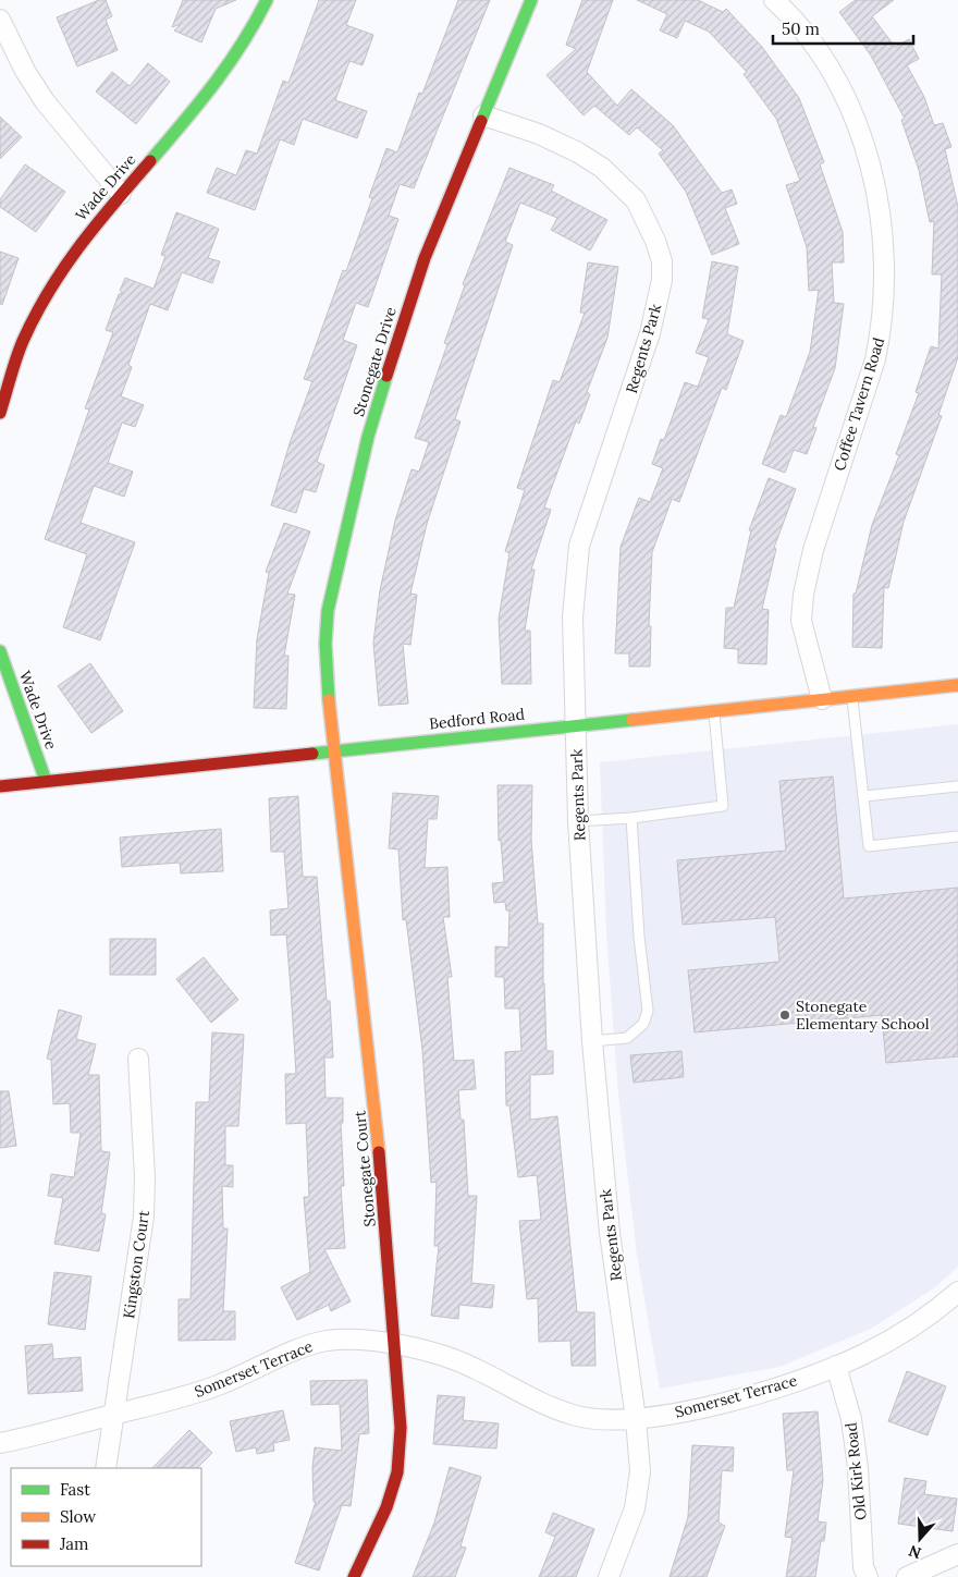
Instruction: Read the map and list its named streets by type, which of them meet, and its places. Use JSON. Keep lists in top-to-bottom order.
{
  "streets": {
    "street": [
      "Wade Drive",
      "Regents Park",
      "Stonegate Drive",
      "Coffee Tavern Road",
      "Bedford Road",
      "Stonegate Court",
      "Kingston Court",
      "Somerset Terrace",
      "Old Kirk Road"
    ]
  },
  "crossings": [
    ["Wade Drive", "Bedford Road"],
    ["Regents Park", "Stonegate Drive"],
    ["Regents Park", "Bedford Road"],
    ["Regents Park", "Somerset Terrace"],
    ["Stonegate Drive", "Bedford Road"],
    ["Stonegate Drive", "Stonegate Court"],
    ["Coffee Tavern Road", "Bedford Road"],
    ["Bedford Road", "Stonegate Court"],
    ["Stonegate Court", "Somerset Terrace"],
    ["Kingston Court", "Somerset Terrace"],
    ["Somerset Terrace", "Old Kirk Road"]
  ],
  "places": ["Stonegate Elementary School"],
  "legend": ["Fast", "Slow", "Jam"],
  "scale_bar": "50 m",
  "north": "bottom"
}
